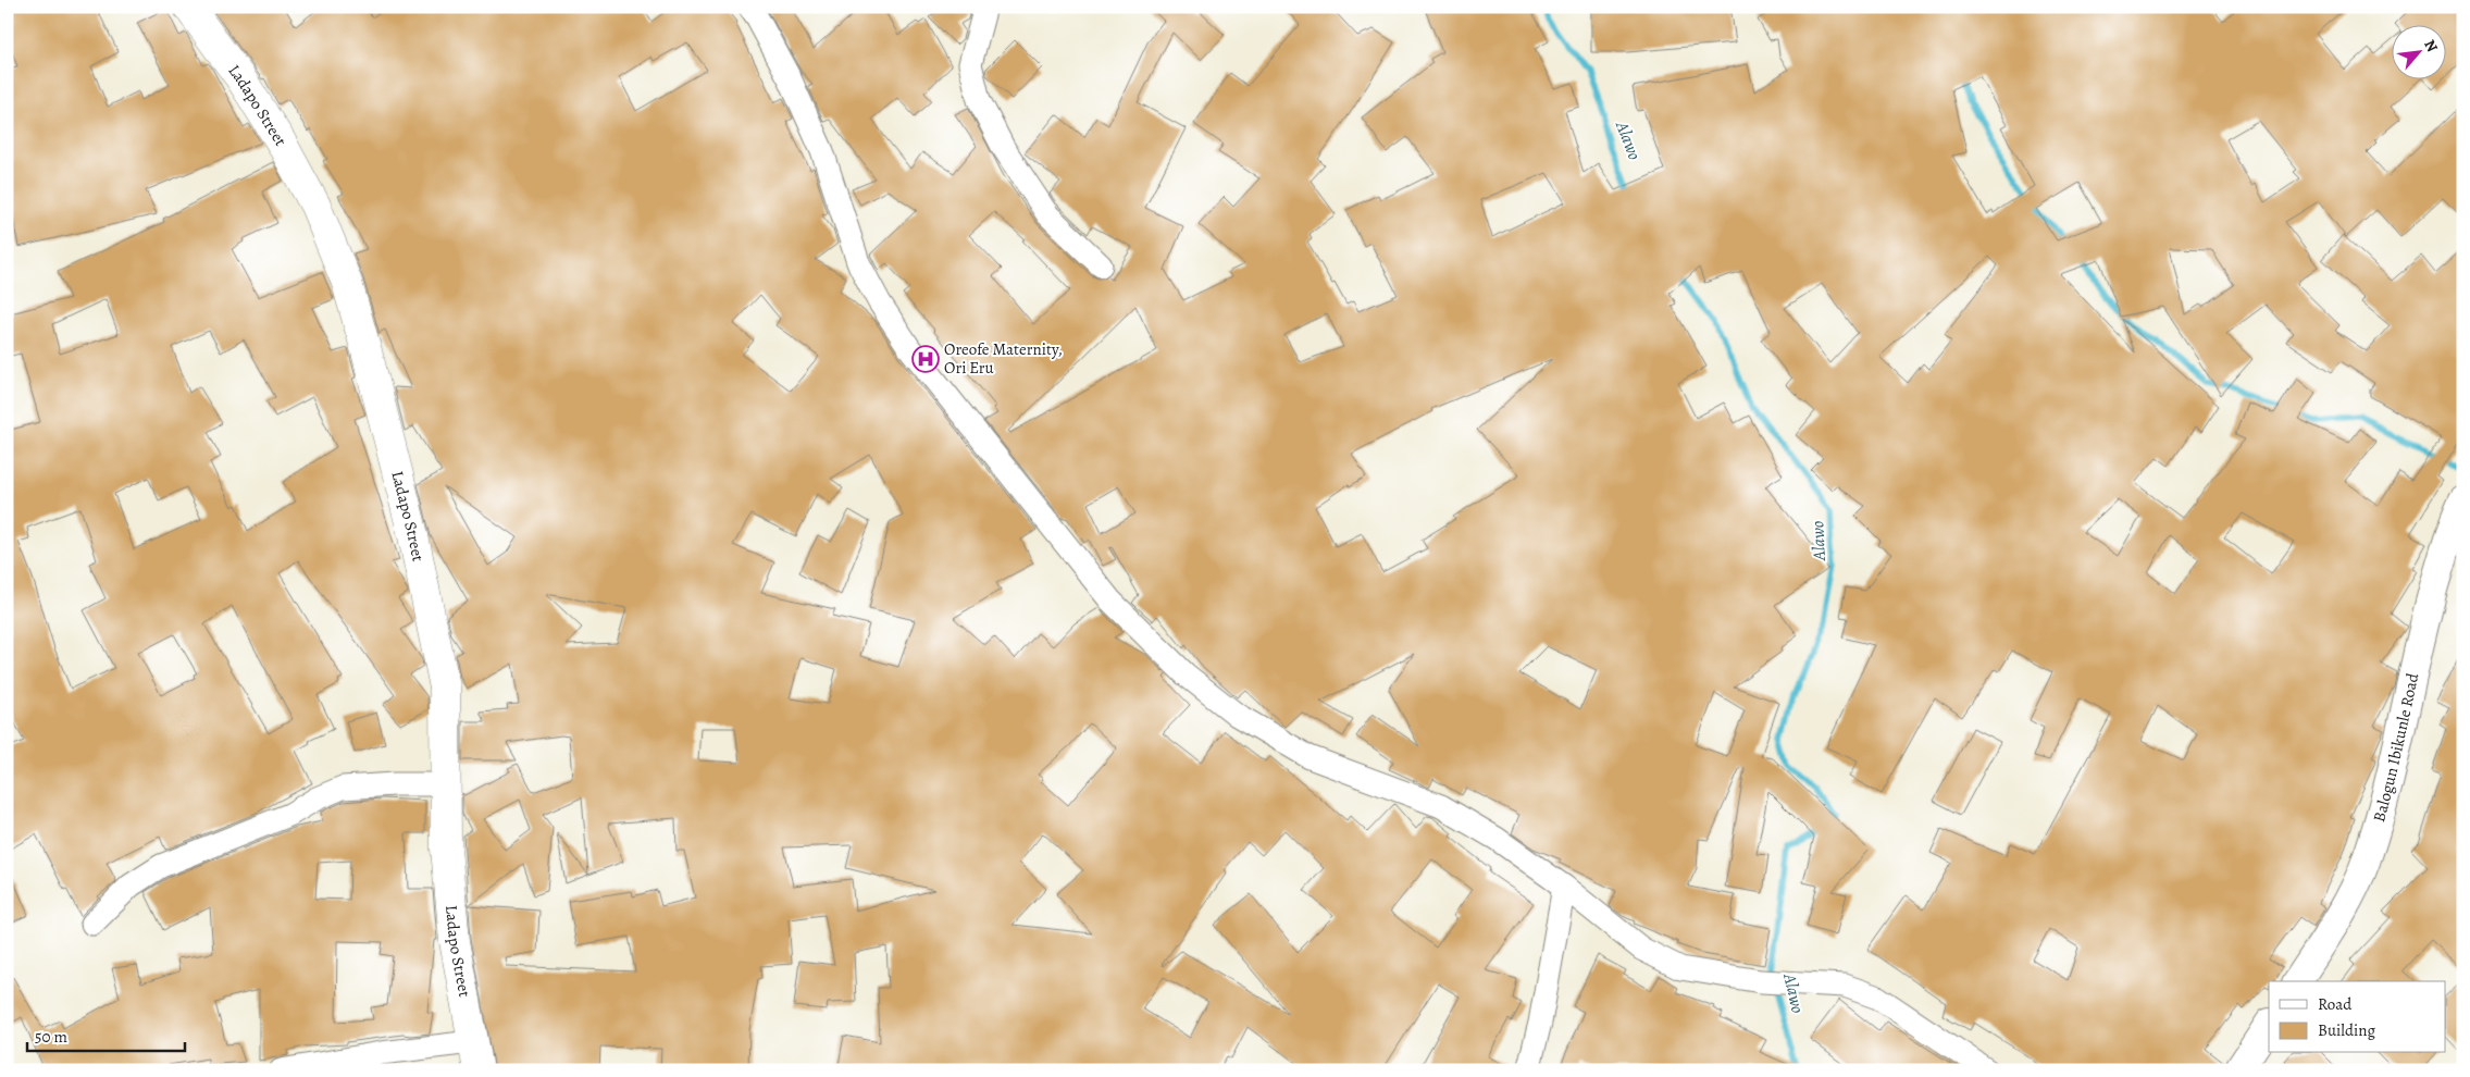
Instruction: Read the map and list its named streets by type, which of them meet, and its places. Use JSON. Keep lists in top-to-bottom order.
{
  "streets": {
    "main road": ["Ladapo Street"],
    "street": ["Balogun Ibikunle Road"]
  },
  "water": ["Alawo"],
  "places": {
    "hospital": ["Oreofe Maternity, Ori Eru"]
  },
  "legend": ["Road", "Building"],
  "scale_bar": "50 m",
  "north": "top right"
}
